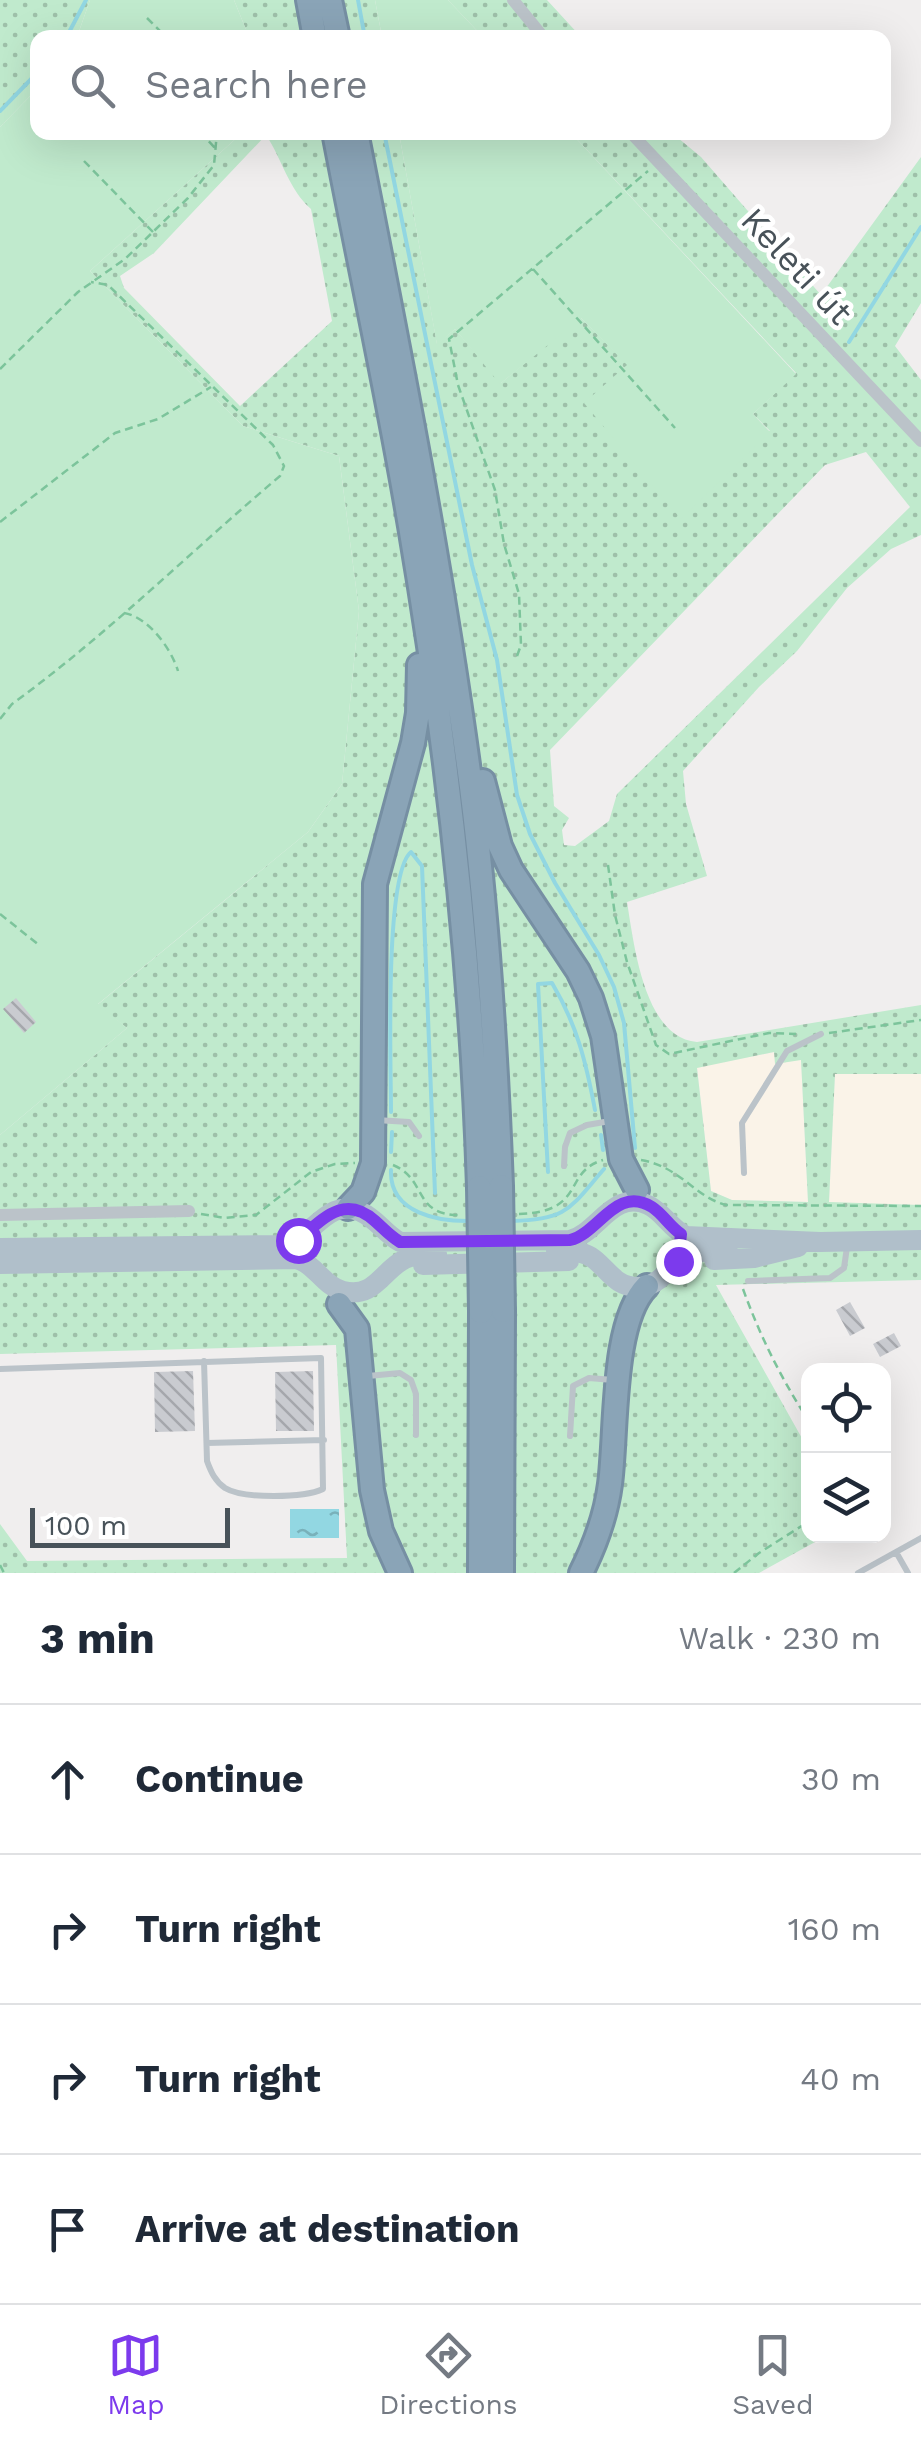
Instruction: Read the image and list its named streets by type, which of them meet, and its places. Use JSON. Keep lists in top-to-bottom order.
{
  "streets": {
    "street": ["Keleti út"]
  },
  "scale_bar": "100 m",
  "page": {
    "search": "Search here",
    "scale": "100 m",
    "heading": ["3 min", "Walk · 230 m"],
    "list": [
      ["Continue", "30 m"],
      ["Turn right", "160 m"],
      ["Turn right", "40 m"],
      "Arrive at destination"
    ],
    "nav": ["Map", "Directions", "Saved"]
  }
}
